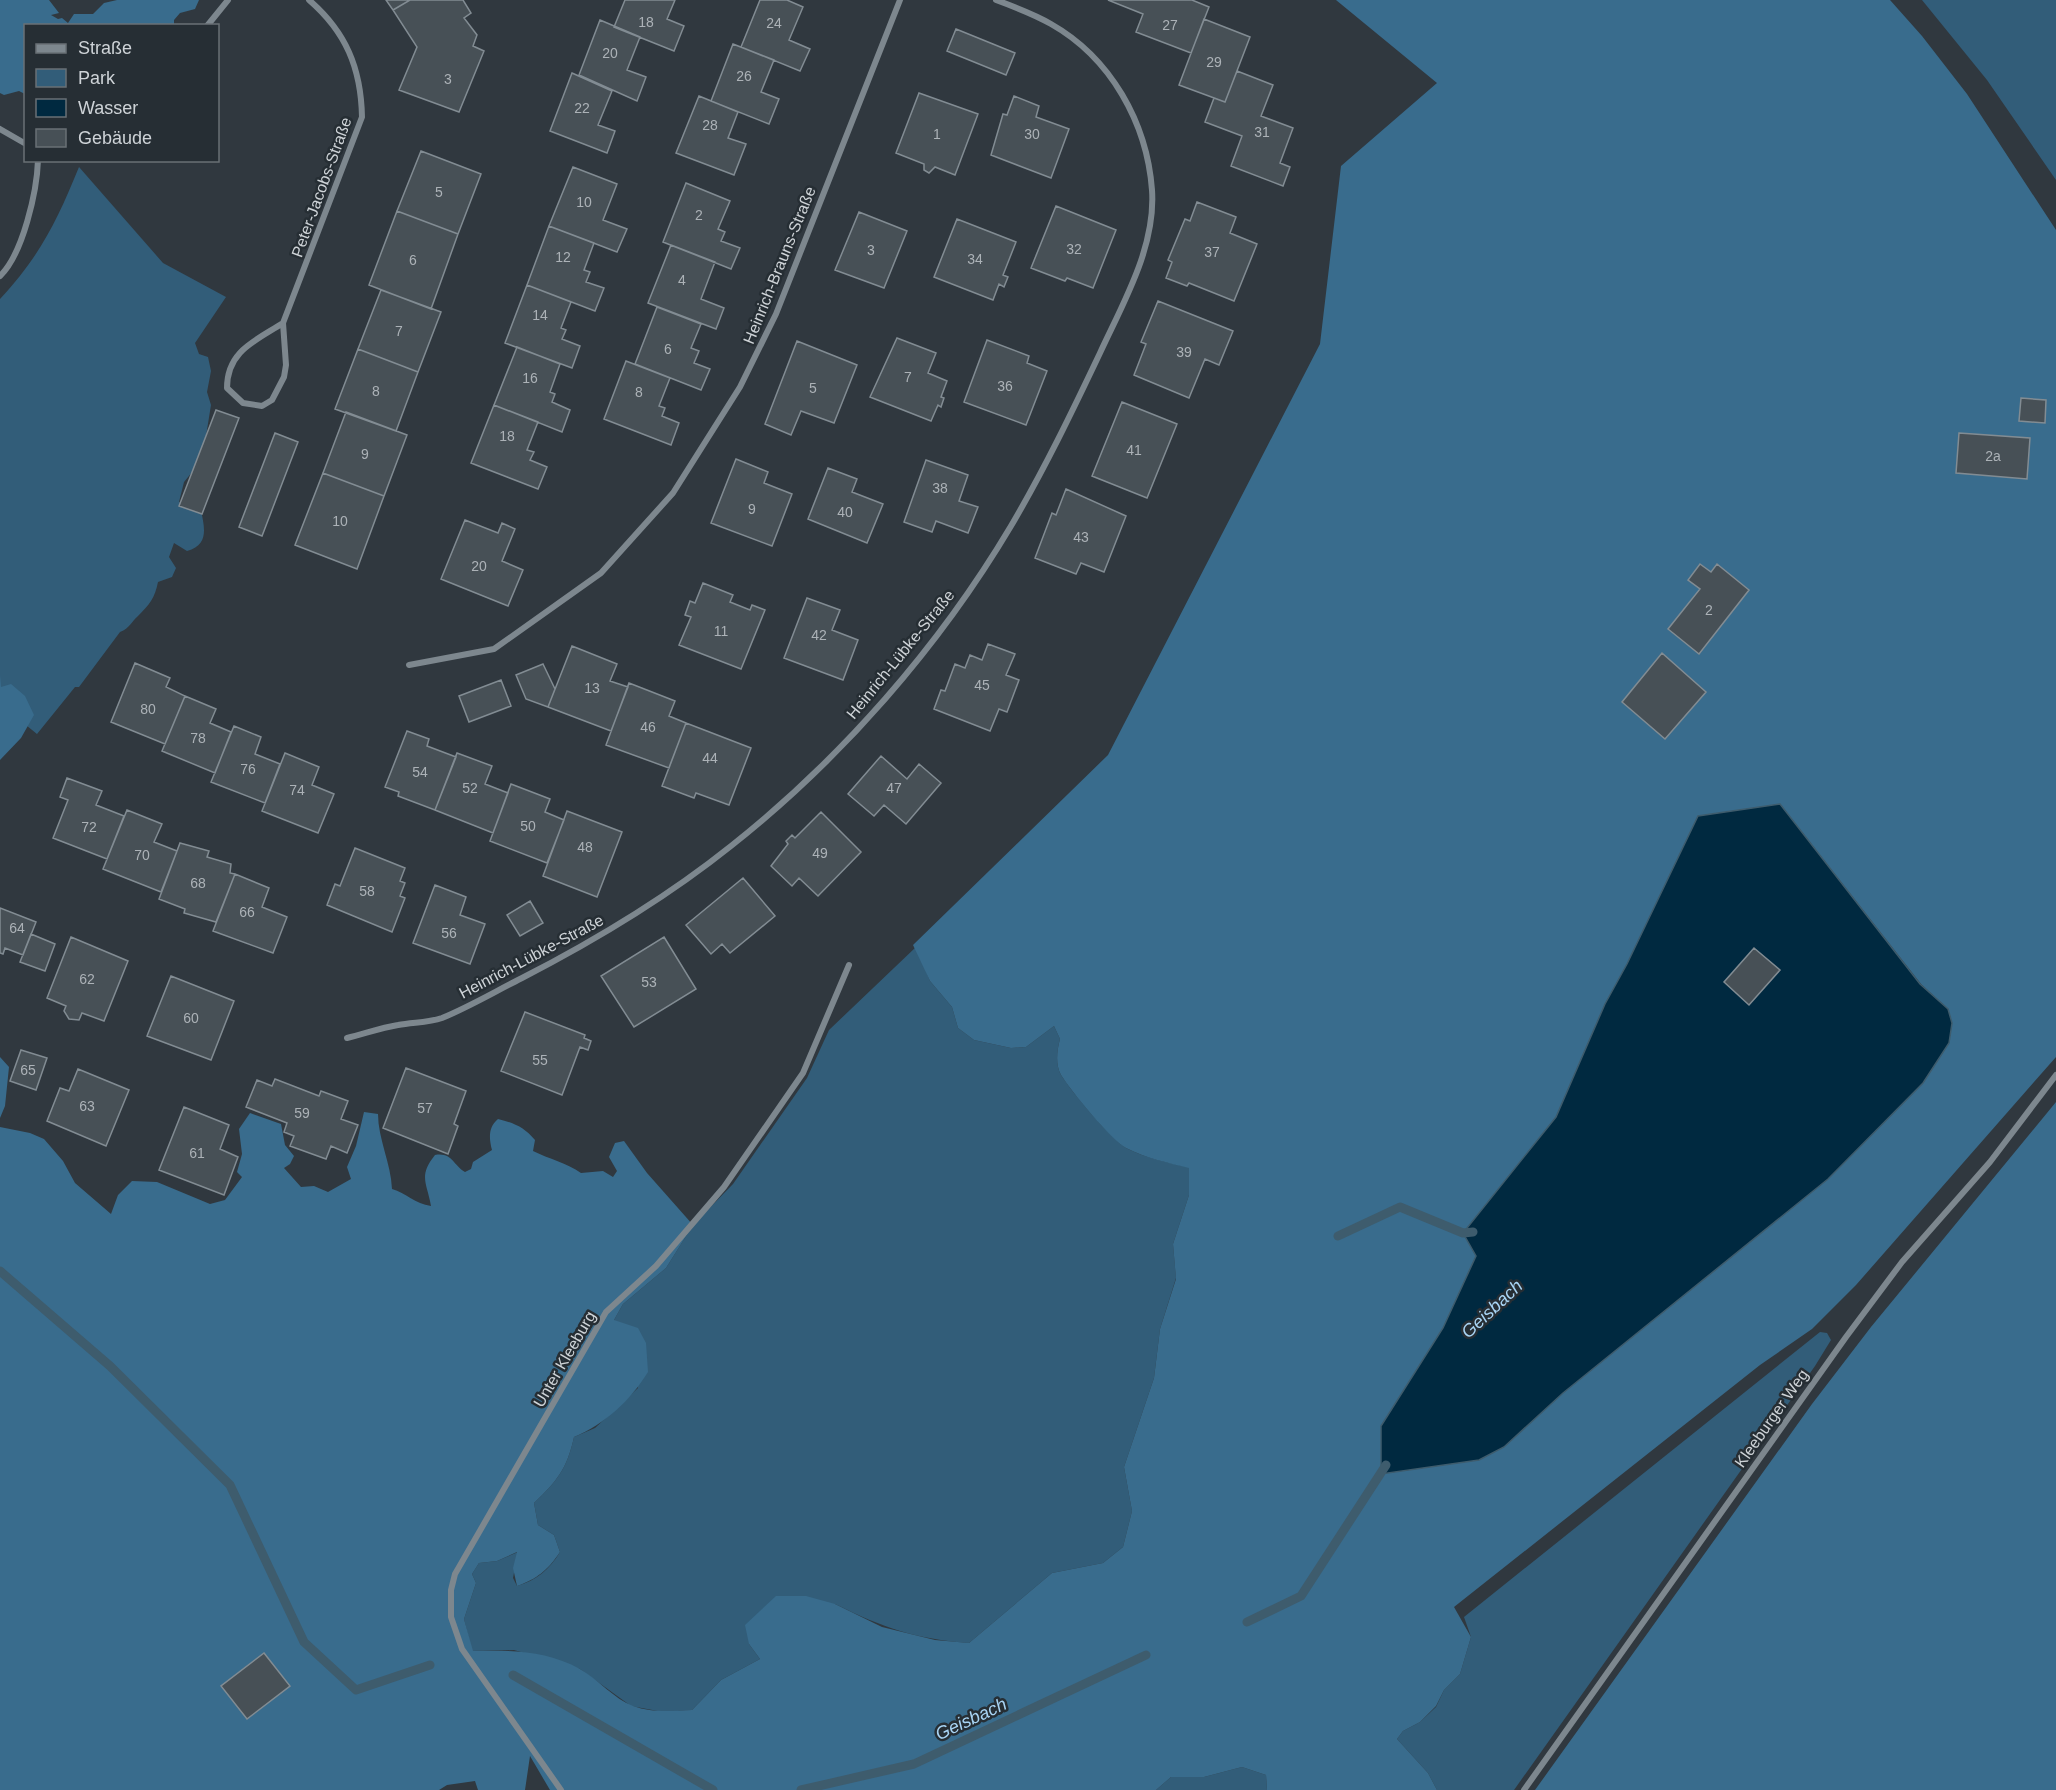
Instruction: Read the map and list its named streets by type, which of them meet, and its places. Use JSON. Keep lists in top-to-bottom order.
{
  "streets": {
    "street": [
      "Peter-Jacobs-Straße",
      "Heinrich-Brauns-Straße",
      "Heinrich-Lübke-Straße",
      "Unter Kleeburg",
      "Kleeburger Weg"
    ]
  },
  "water": ["Geisbach"],
  "house_numbers": [
    "18",
    "24",
    "27",
    "20",
    "29",
    "26",
    "3",
    "22",
    "28",
    "31",
    "1",
    "30",
    "5",
    "10",
    "2",
    "32",
    "3",
    "37",
    "12",
    "34",
    "6",
    "4",
    "14",
    "7",
    "6",
    "39",
    "7",
    "16",
    "36",
    "5",
    "8",
    "8",
    "18",
    "41",
    "9",
    "2a",
    "38",
    "9",
    "40",
    "10",
    "43",
    "20",
    "2",
    "11",
    "42",
    "45",
    "13",
    "80",
    "46",
    "78",
    "44",
    "76",
    "54",
    "52",
    "47",
    "74",
    "50",
    "72",
    "48",
    "49",
    "70",
    "68",
    "58",
    "66",
    "64",
    "56",
    "62",
    "53",
    "60",
    "55",
    "65",
    "63",
    "57",
    "59",
    "61"
  ],
  "legend": [
    "Straße",
    "Park",
    "Wasser",
    "Gebäude"
  ]
}
